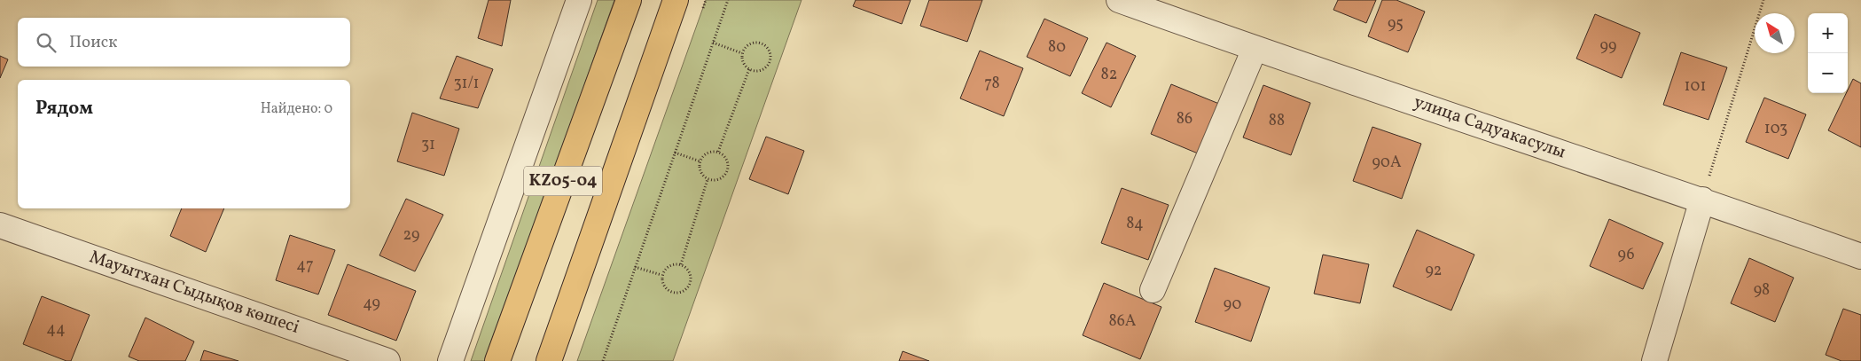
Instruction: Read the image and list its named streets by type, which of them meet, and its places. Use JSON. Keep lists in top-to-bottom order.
{
  "streets": {
    "main road": ["KZ05-04"],
    "street": ["улица Садуакасулы", "Мауытхан Сыдықов көшесі"]
  },
  "house_numbers": [
    "95",
    "99",
    "80",
    "82",
    "31/1",
    "78",
    "101",
    "86",
    "88",
    "103",
    "31",
    "90А",
    "84",
    "29",
    "96",
    "47",
    "92",
    "98",
    "49",
    "90",
    "86А",
    "44"
  ],
  "north": "top left",
  "page": {
    "map_buttons": ["+", "−"],
    "search": "Поиск",
    "heading": ["Рядом", "Найдено: 0"]
  }
}
